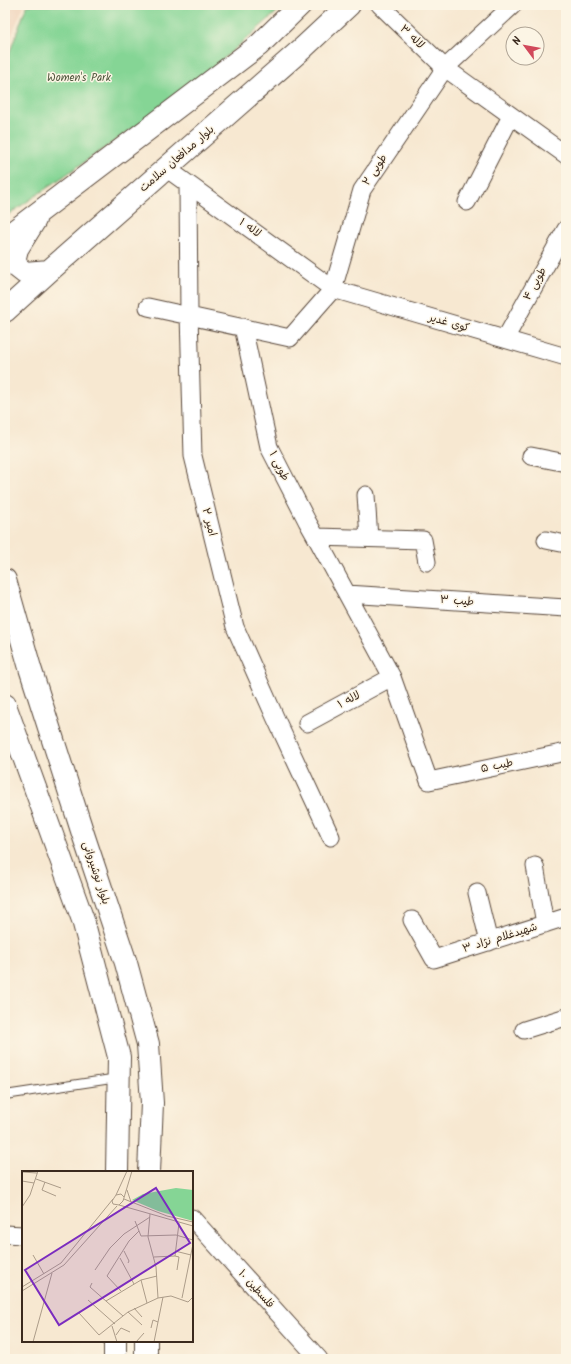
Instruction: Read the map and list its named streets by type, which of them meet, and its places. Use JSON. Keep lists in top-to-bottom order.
{
  "streets": {
    "main road": ["بلوار مدافعان سلامت", "بلوار نوشیروانی"],
    "street": [
      "لاله ۳",
      "طوبی ۲",
      "لاله ۱",
      "طوبی ۴",
      "کوی غدیر",
      "طوبی ۱",
      "امیر ۲",
      "طیب ۳",
      "طیب ۵",
      "شهیدغلام نژاد ۳",
      "فلسطین ۱۰"
    ]
  },
  "crossings": [
    ["لاله ۳", "طوبی ۲"],
    ["بلوار مدافعان سلامت", "لاله ۱"],
    ["طوبی ۲", "لاله ۱"],
    ["طوبی ۲", "کوی غدیر"],
    ["طوبی ۲", "طوبی ۱"],
    ["لاله ۱", "کوی غدیر"],
    ["لاله ۱", "طوبی ۱"],
    ["لاله ۱", "امیر ۲"],
    ["طوبی ۴", "کوی غدیر"],
    ["طوبی ۱", "طیب ۳"],
    ["طوبی ۱", "طیب ۵"]
  ],
  "parks": ["Women's Park"],
  "north": "top left"
}
